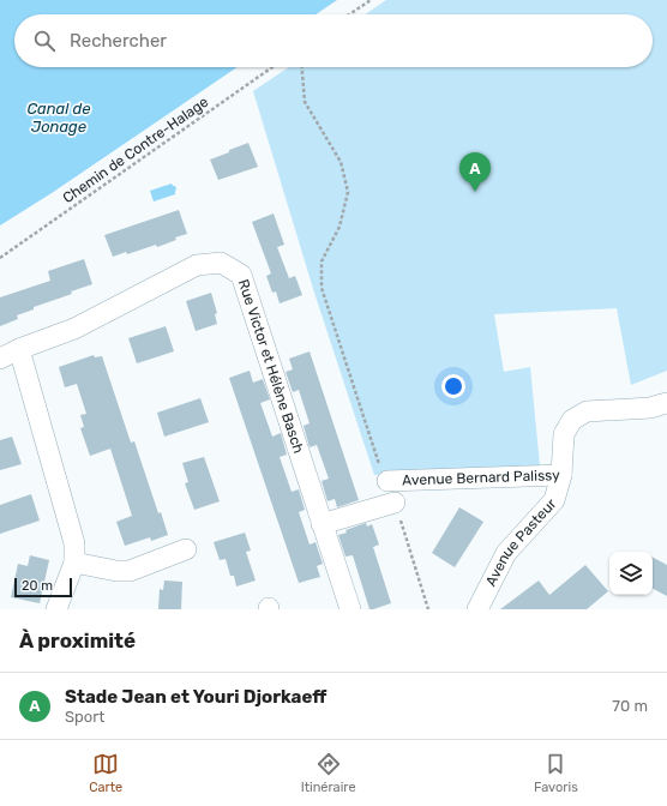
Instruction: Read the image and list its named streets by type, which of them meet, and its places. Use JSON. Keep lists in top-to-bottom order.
{
  "streets": {
    "street": ["Rue Victor et Hélène Basch", "Avenue Bernard Palissy", "Avenue Pasteur"],
    "path": ["Chemin de Contre-Halage"]
  },
  "crossings": [
    ["Avenue Bernard Palissy", "Avenue Pasteur"]
  ],
  "water": ["Canal de Jonage"],
  "scale_bar": "20 m",
  "page": {
    "search": "Rechercher",
    "pins": "A",
    "scale": "20 m",
    "heading": "À proximité",
    "list": [
      {
        "mark": "A",
        "name": "Stade Jean et Youri Djorkaeff",
        "note": "Sport",
        "value": "70 m"
      }
    ],
    "nav": ["Carte", "Itinéraire", "Favoris"]
  }
}
